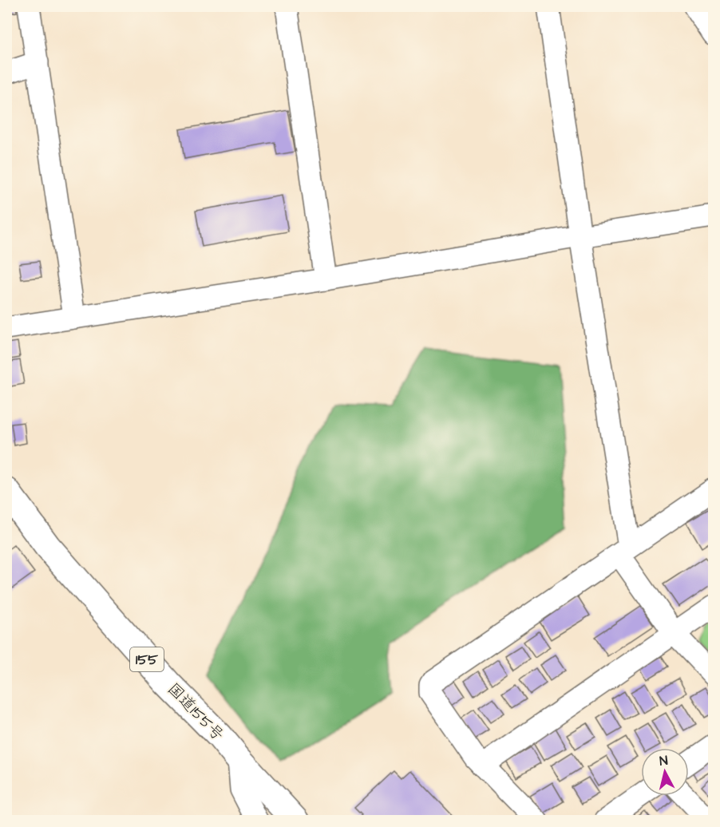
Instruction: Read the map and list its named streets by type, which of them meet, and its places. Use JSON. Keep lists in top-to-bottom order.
{
  "streets": {
    "highway": ["155", "国道155号"]
  },
  "north": "top"
}
